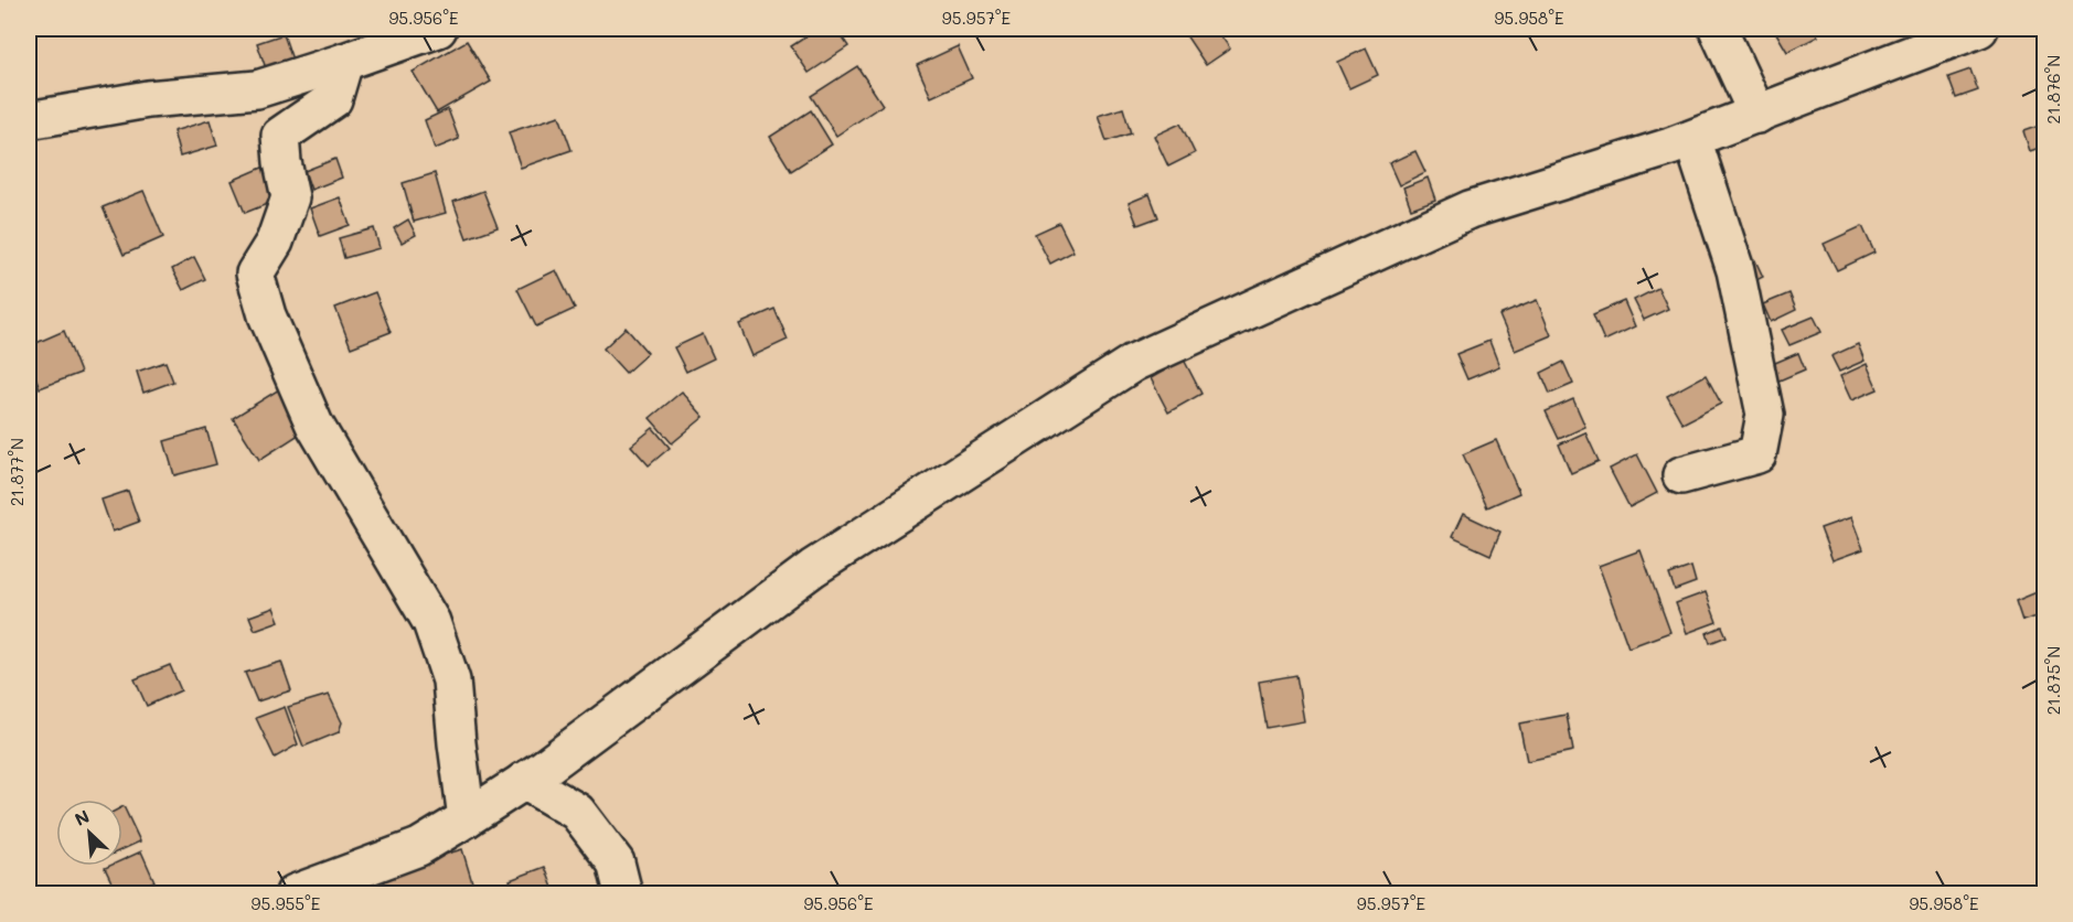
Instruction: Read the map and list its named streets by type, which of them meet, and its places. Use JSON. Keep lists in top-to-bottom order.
{
  "north": "top left",
  "coordinates": [
    "95.956°E",
    "95.957°E",
    "95.958°E",
    "21.876°N",
    "21.877°N",
    "21.875°N",
    "95.955°E"
  ]
}
